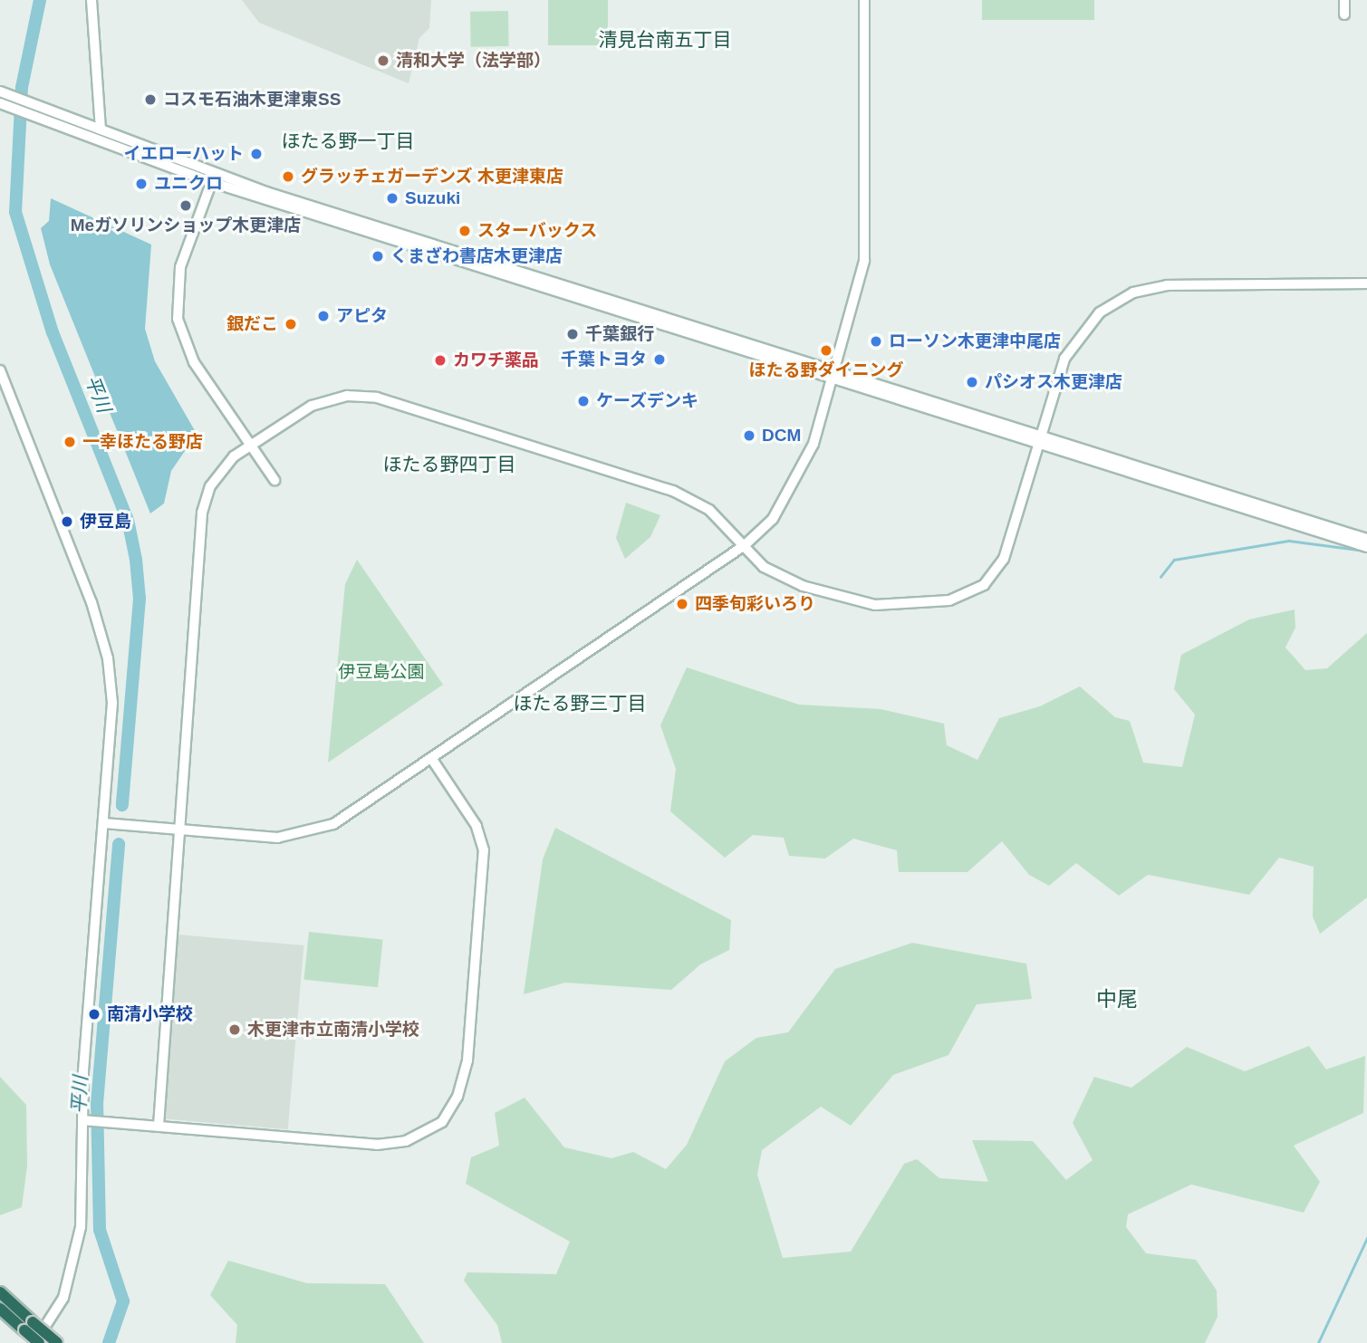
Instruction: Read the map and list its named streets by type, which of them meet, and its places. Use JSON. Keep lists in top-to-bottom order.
{
  "districts": [
    "清見台南五丁目",
    "ほたる野一丁目",
    "ほたる野四丁目",
    "ほたる野三丁目",
    "中尾"
  ],
  "water": ["平川"],
  "parks": ["伊豆島公園"],
  "places": [
    "清和大学（法学部）",
    "コスモ石油木更津東SS",
    "イエローハット",
    "グラッチェガーデンズ 木更津東店",
    "ユニクロ",
    "Suzuki",
    "Meガソリンショップ木更津店",
    "スターバックス",
    "くまざわ書店木更津店",
    "アピタ",
    "銀だこ",
    "千葉銀行",
    "ローソン木更津中尾店",
    "ほたる野ダイニング",
    "千葉トヨタ",
    "カワチ薬品",
    "パシオス木更津店",
    "ケーズデンキ",
    "DCM",
    "一幸ほたる野店",
    "伊豆島",
    "四季旬彩いろり",
    "南清小学校",
    "木更津市立南清小学校"
  ]
}
